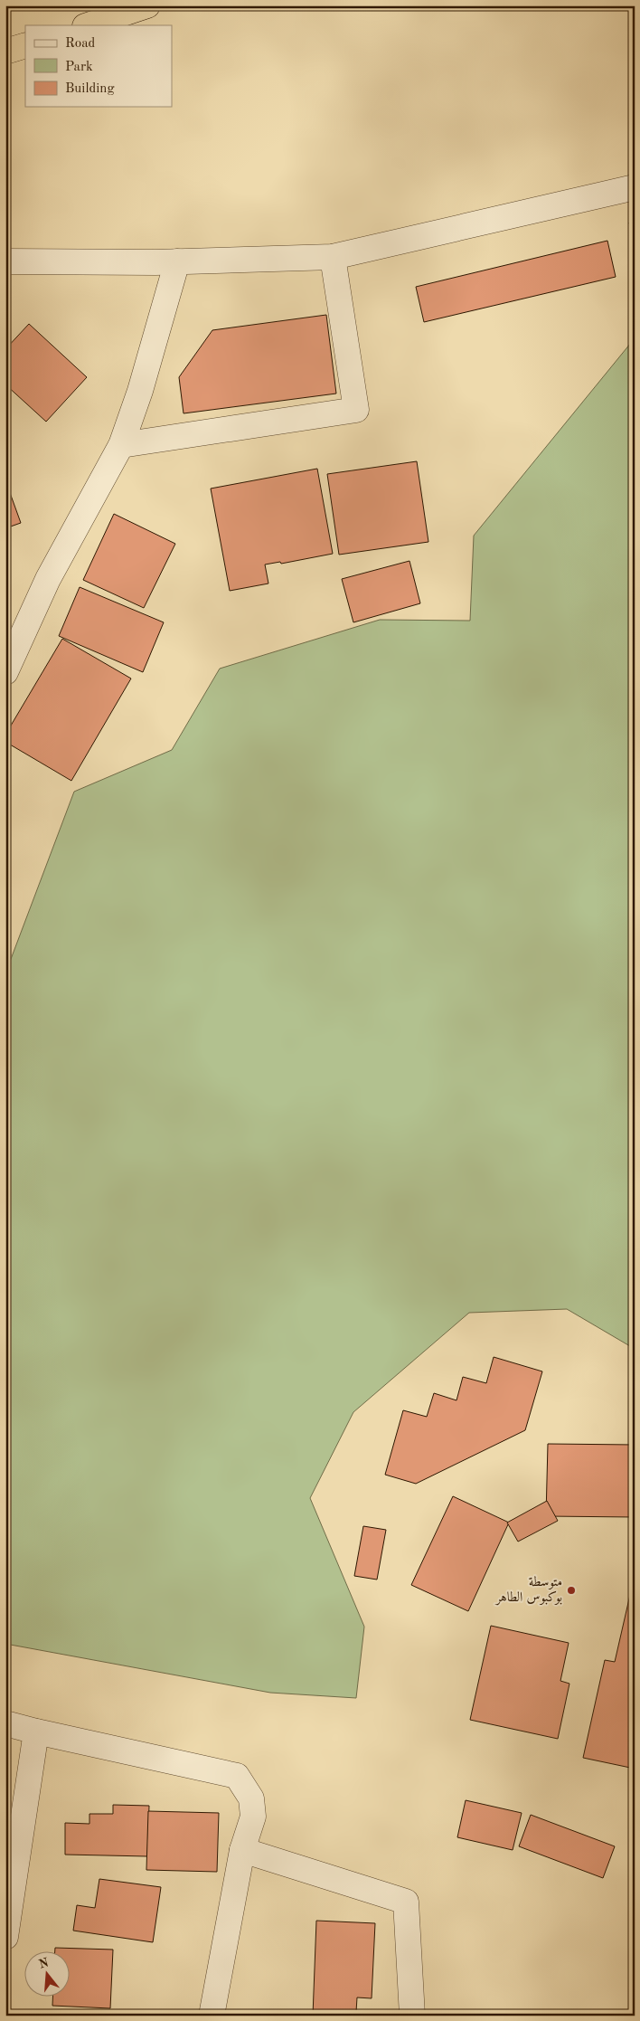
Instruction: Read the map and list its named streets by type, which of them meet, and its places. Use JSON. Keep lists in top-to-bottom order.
{
  "places": ["متوسطة بوكبوس الطاهر"],
  "legend": ["Road", "Park", "Building"],
  "north": "top"
}
